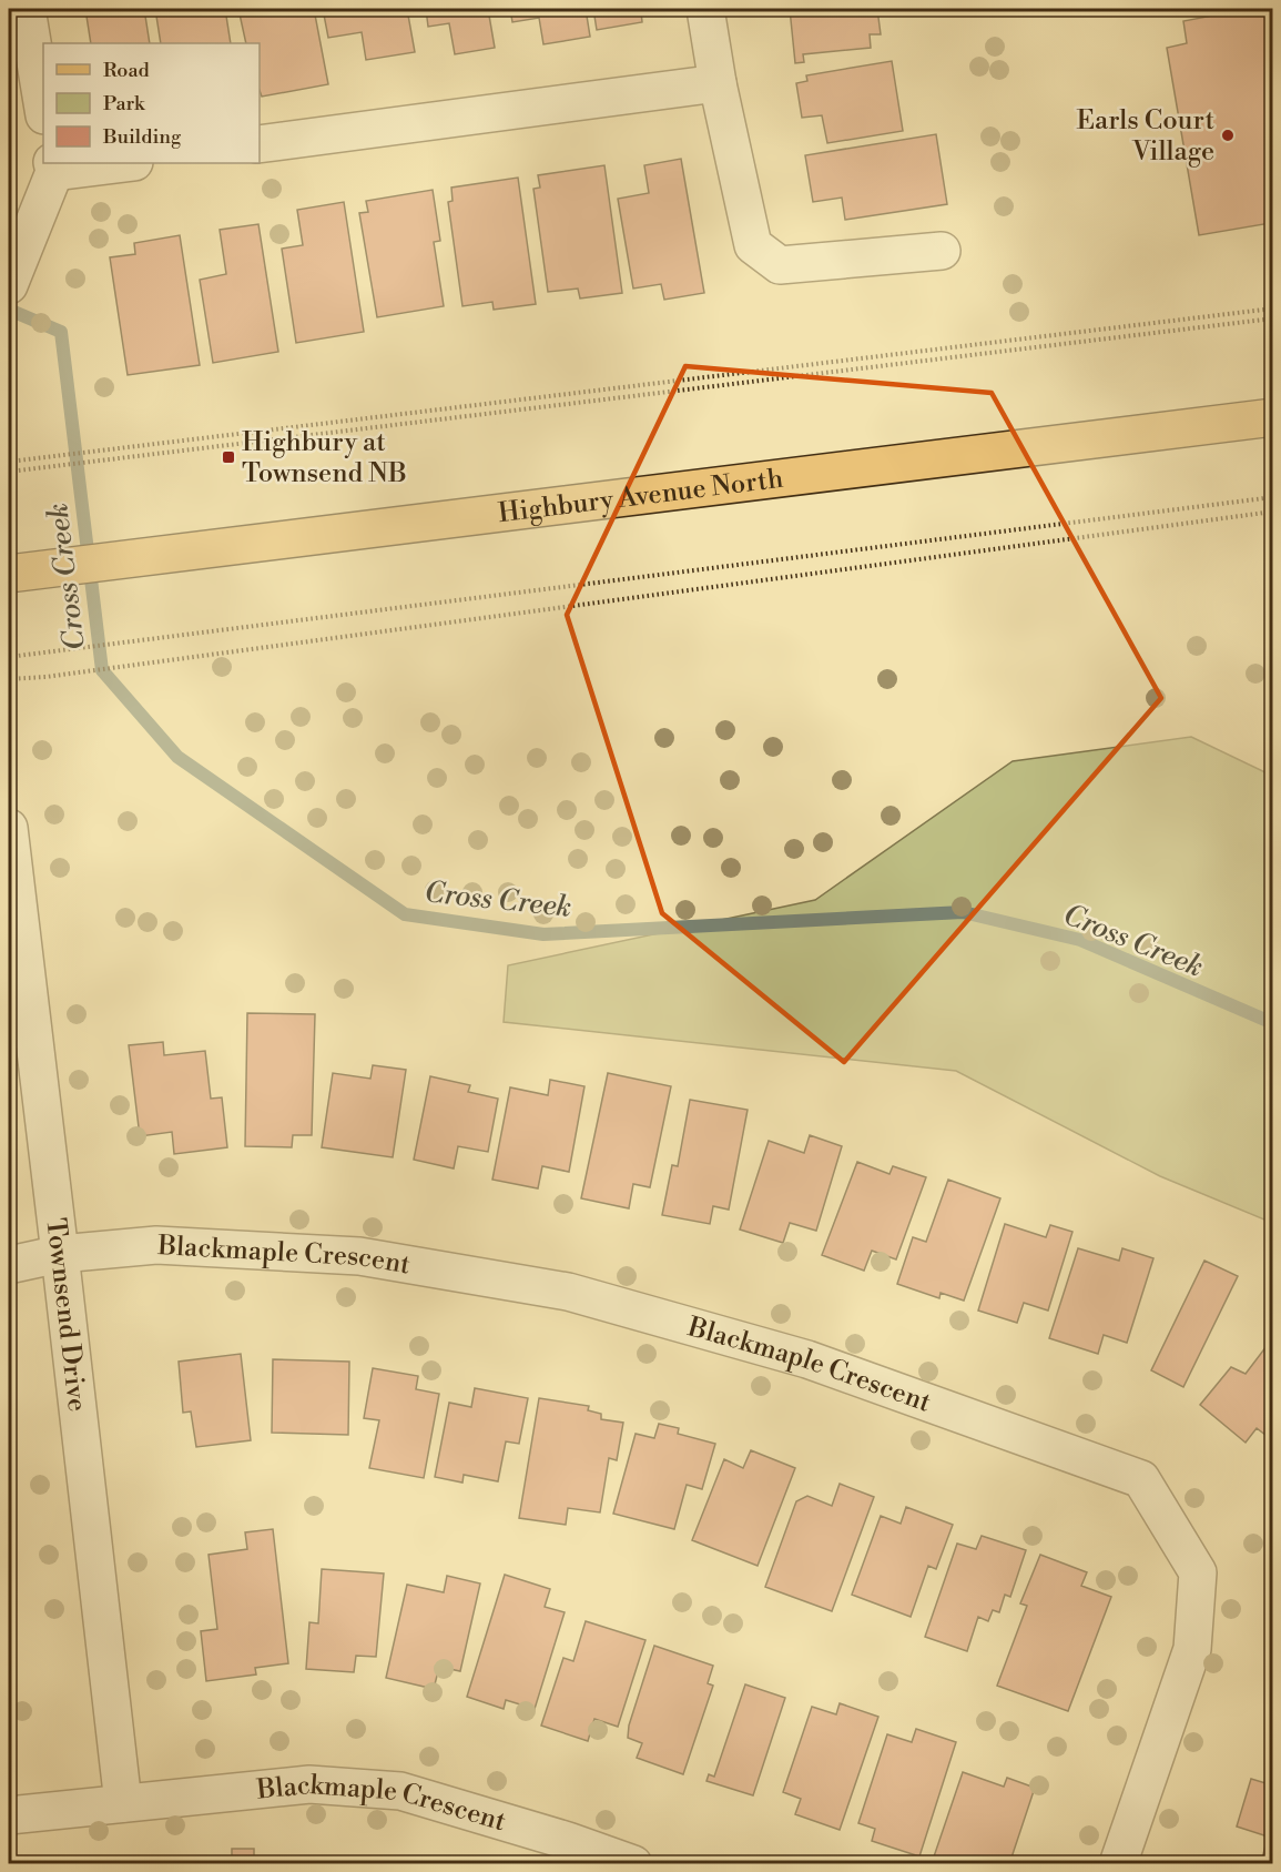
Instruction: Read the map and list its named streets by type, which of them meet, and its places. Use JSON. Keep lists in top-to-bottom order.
{
  "streets": {
    "main road": ["Highbury Avenue North"],
    "street": ["Blackmaple Crescent", "Townsend Drive"]
  },
  "crossings": [
    ["Blackmaple Crescent", "Townsend Drive"]
  ],
  "water": ["Cross Creek"],
  "places": {
    "other": ["Earls Court Village"],
    "transit": ["Highbury at Townsend NB"]
  },
  "legend": ["Road", "Park", "Building"]
}
